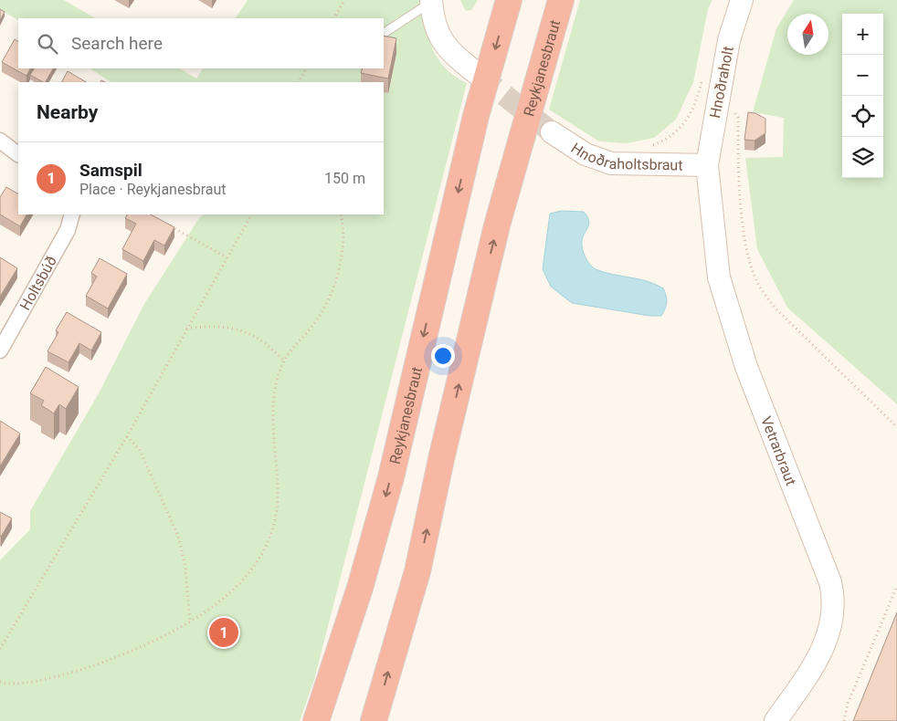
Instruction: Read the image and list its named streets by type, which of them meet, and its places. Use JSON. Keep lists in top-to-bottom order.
{
  "streets": {
    "highway": ["Reykjanesbraut"],
    "street": [
      "Hnoðraholt",
      "Hnoðraholtsbraut",
      "Holtsbúð",
      "Vetrarbraut"
    ]
  },
  "crossings": [
    ["Hnoðraholt", "Hnoðraholtsbraut"],
    ["Hnoðraholt", "Vetrarbraut"],
    ["Hnoðraholtsbraut", "Vetrarbraut"]
  ],
  "north": "top",
  "page": {
    "map_buttons": ["+", "−"],
    "search": "Search here",
    "heading": "Nearby",
    "list": [
      {
        "mark": "1",
        "name": "Samspil",
        "note": "Place · Reykjanesbraut",
        "value": "150 m"
      }
    ],
    "pins": "1"
  }
}
